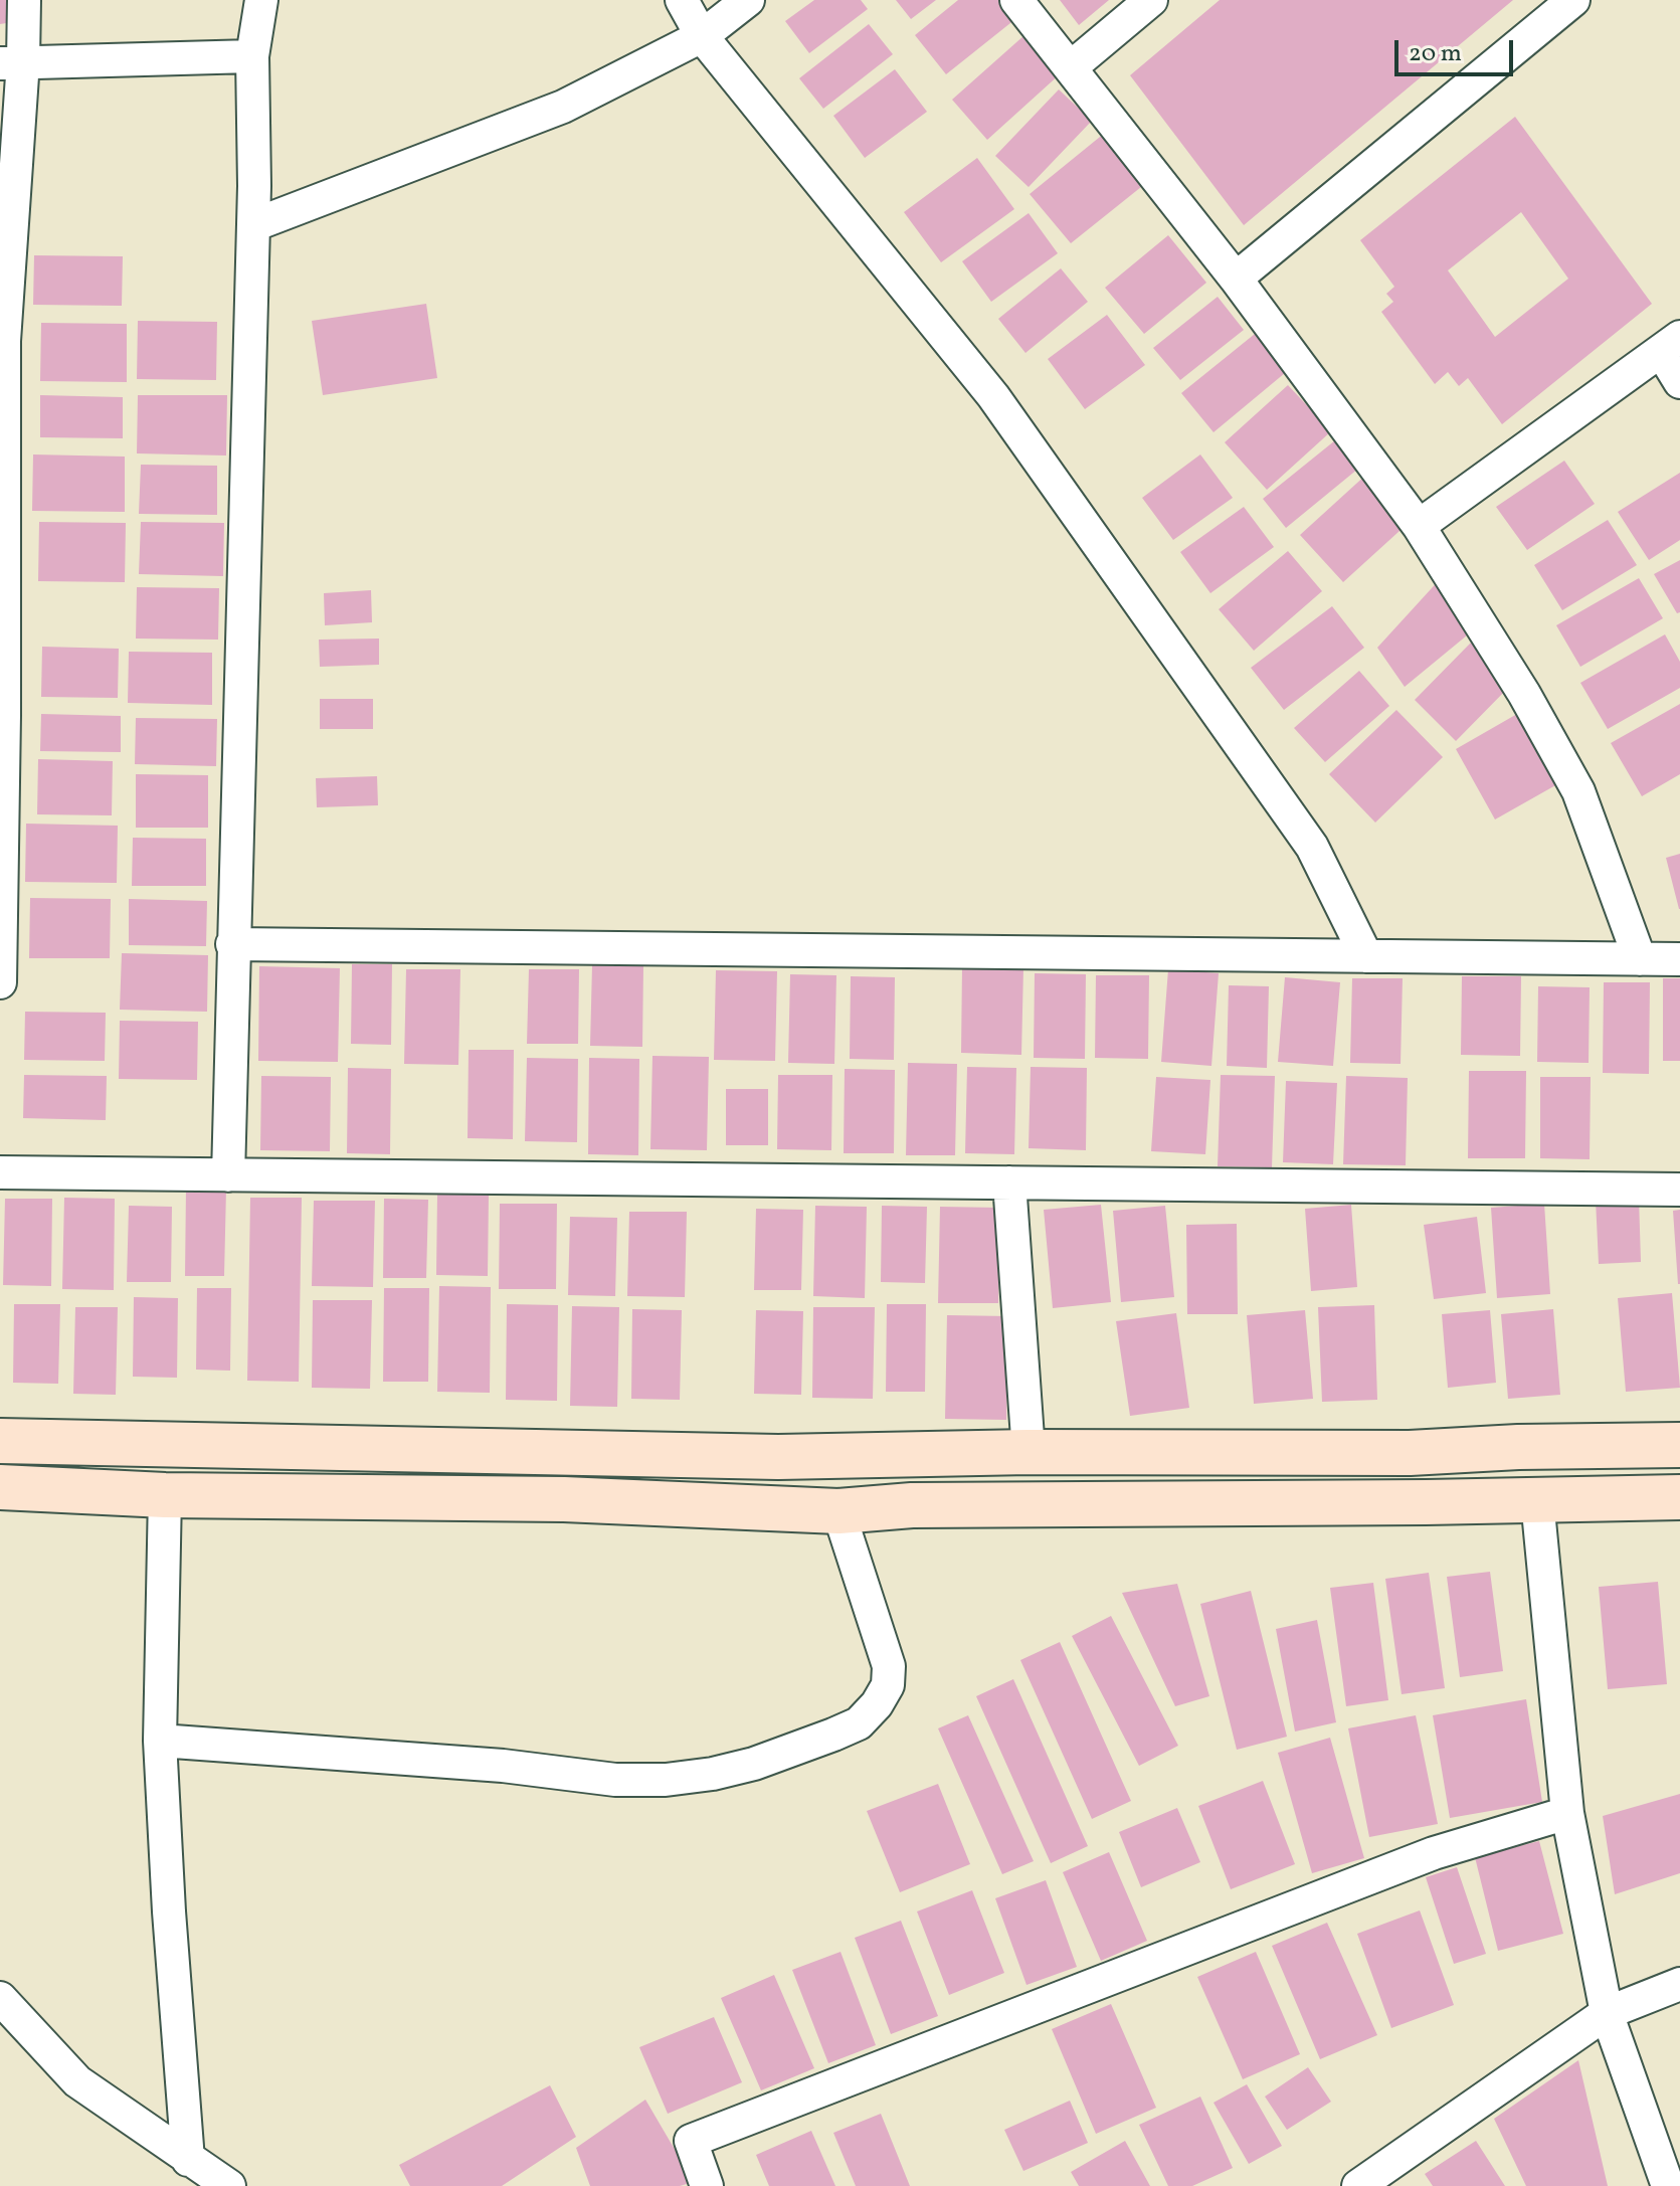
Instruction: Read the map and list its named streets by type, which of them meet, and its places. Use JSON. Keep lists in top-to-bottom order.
{
  "scale_bar": "20 m"
}
